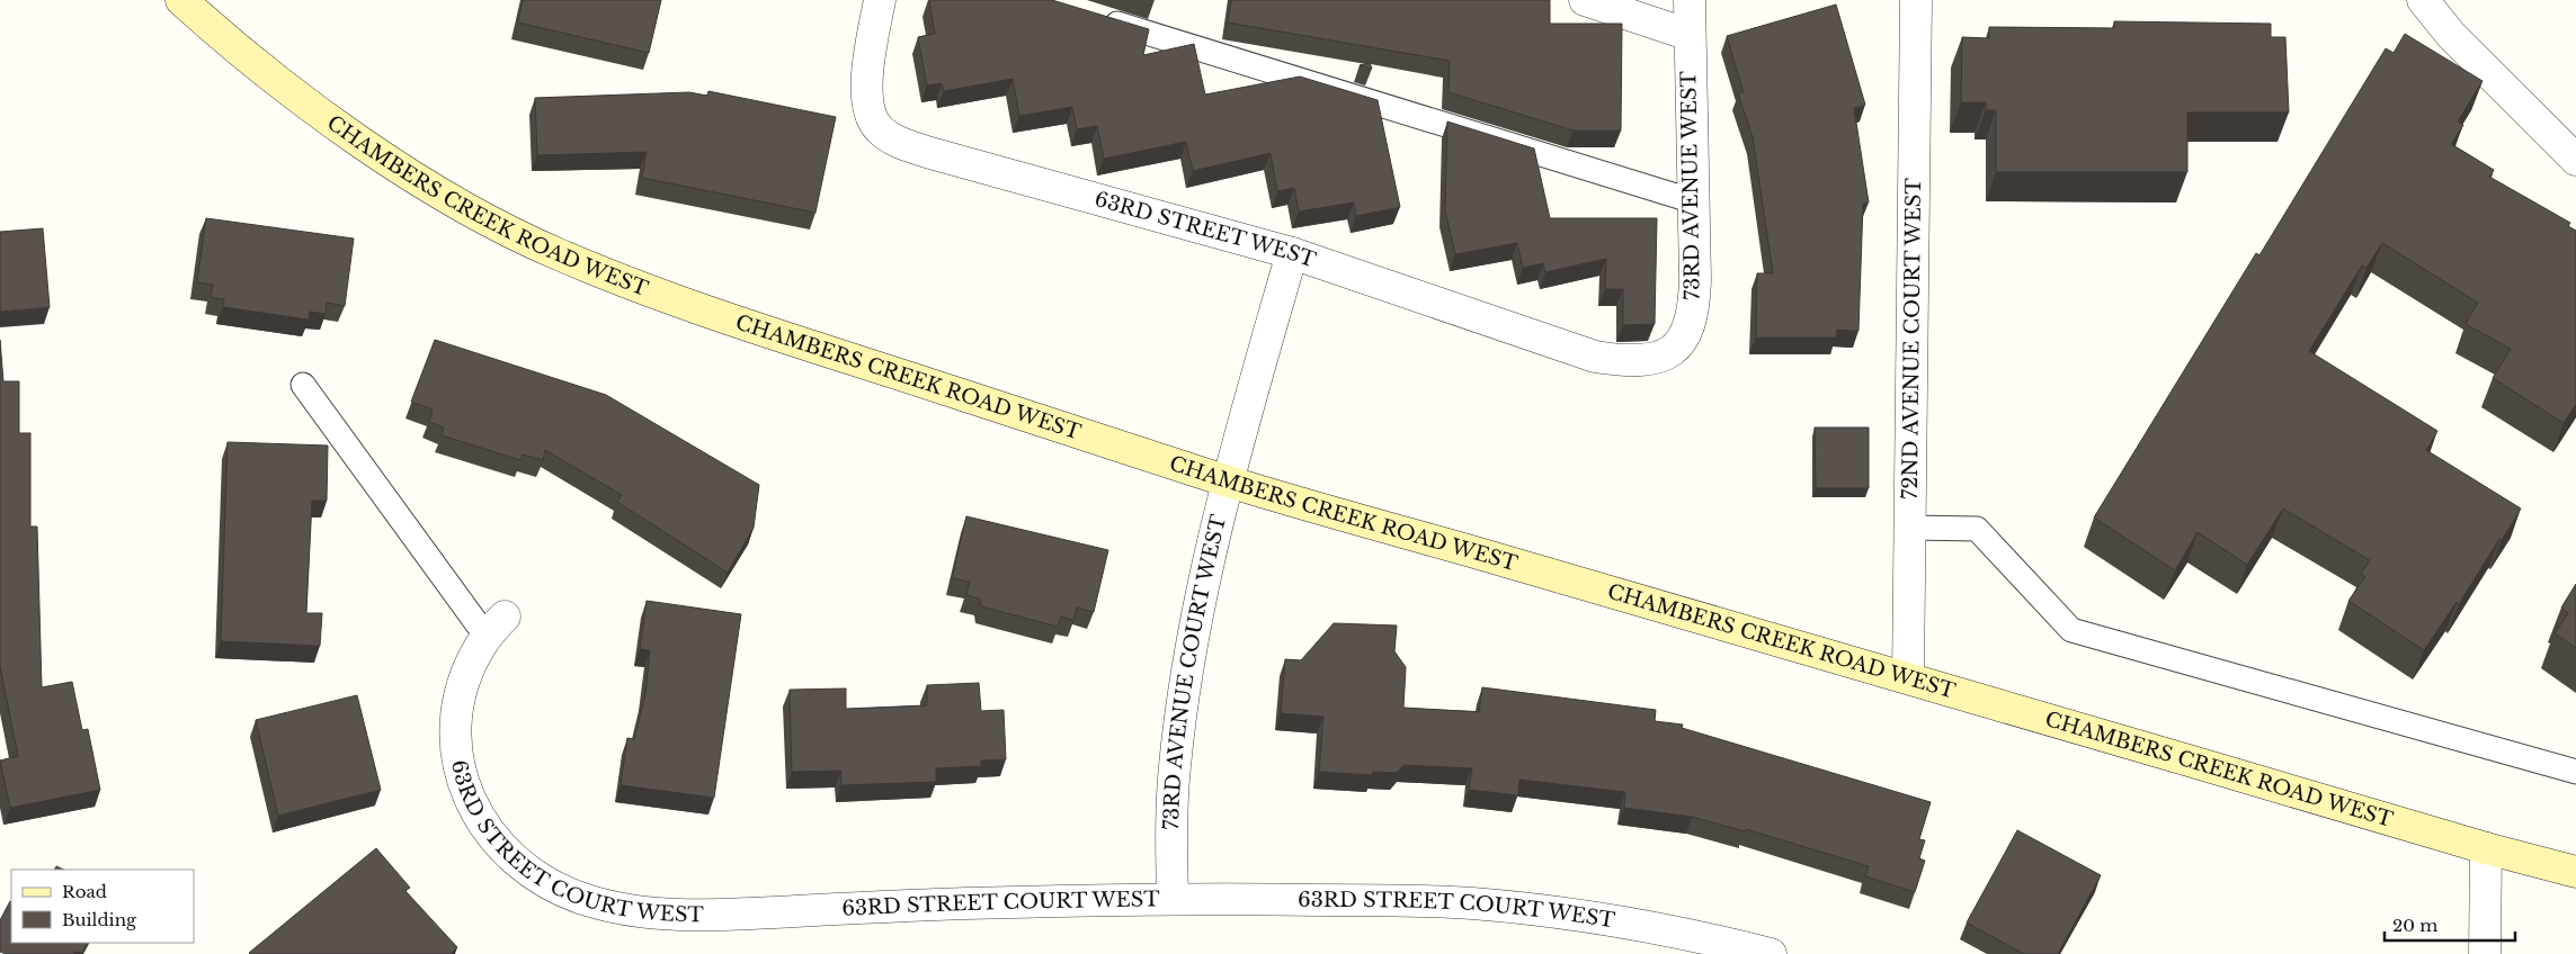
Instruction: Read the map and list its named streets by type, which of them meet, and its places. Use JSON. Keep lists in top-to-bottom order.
{
  "streets": {
    "street": [
      "73RD AVENUE WEST",
      "CHAMBERS CREEK ROAD WEST",
      "63RD STREET WEST",
      "72ND AVENUE COURT WEST",
      "73RD AVENUE COURT WEST",
      "63RD STREET COURT WEST"
    ]
  },
  "crossings": [
    ["73RD AVENUE WEST", "63RD STREET WEST"],
    ["CHAMBERS CREEK ROAD WEST", "72ND AVENUE COURT WEST"],
    ["CHAMBERS CREEK ROAD WEST", "73RD AVENUE COURT WEST"],
    ["63RD STREET WEST", "73RD AVENUE COURT WEST"],
    ["73RD AVENUE COURT WEST", "63RD STREET COURT WEST"]
  ],
  "legend": ["Road", "Building"],
  "scale_bar": "20 m"
}
